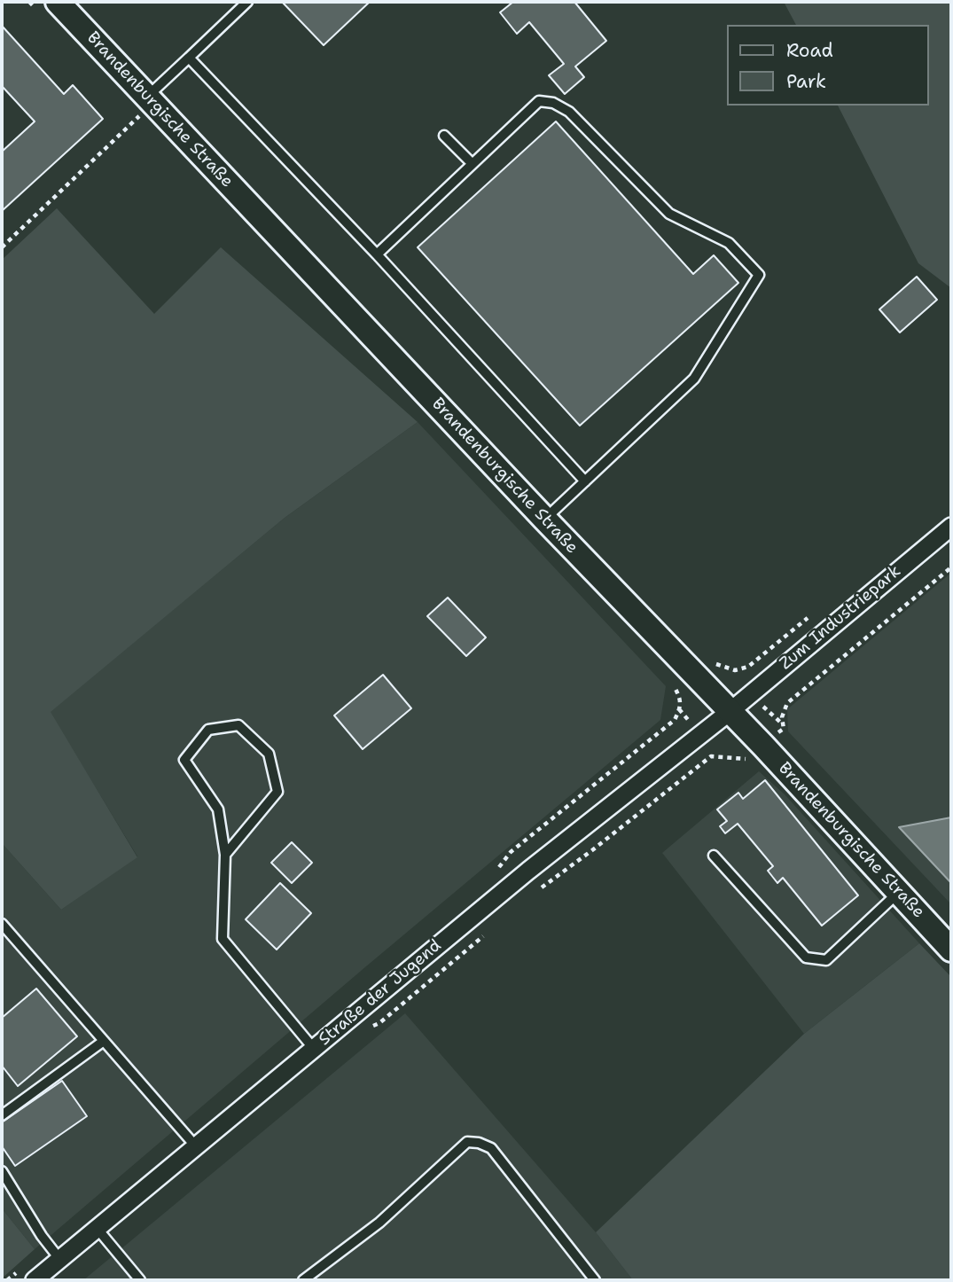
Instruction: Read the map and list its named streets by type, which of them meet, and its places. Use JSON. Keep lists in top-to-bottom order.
{
  "streets": {
    "street": ["Brandenburgische Straße", "Zum Industriepark", "Straße der Jugend"]
  },
  "crossings": [
    ["Brandenburgische Straße", "Zum Industriepark"],
    ["Brandenburgische Straße", "Straße der Jugend"],
    ["Zum Industriepark", "Straße der Jugend"]
  ],
  "legend": ["Road", "Park"]
}
